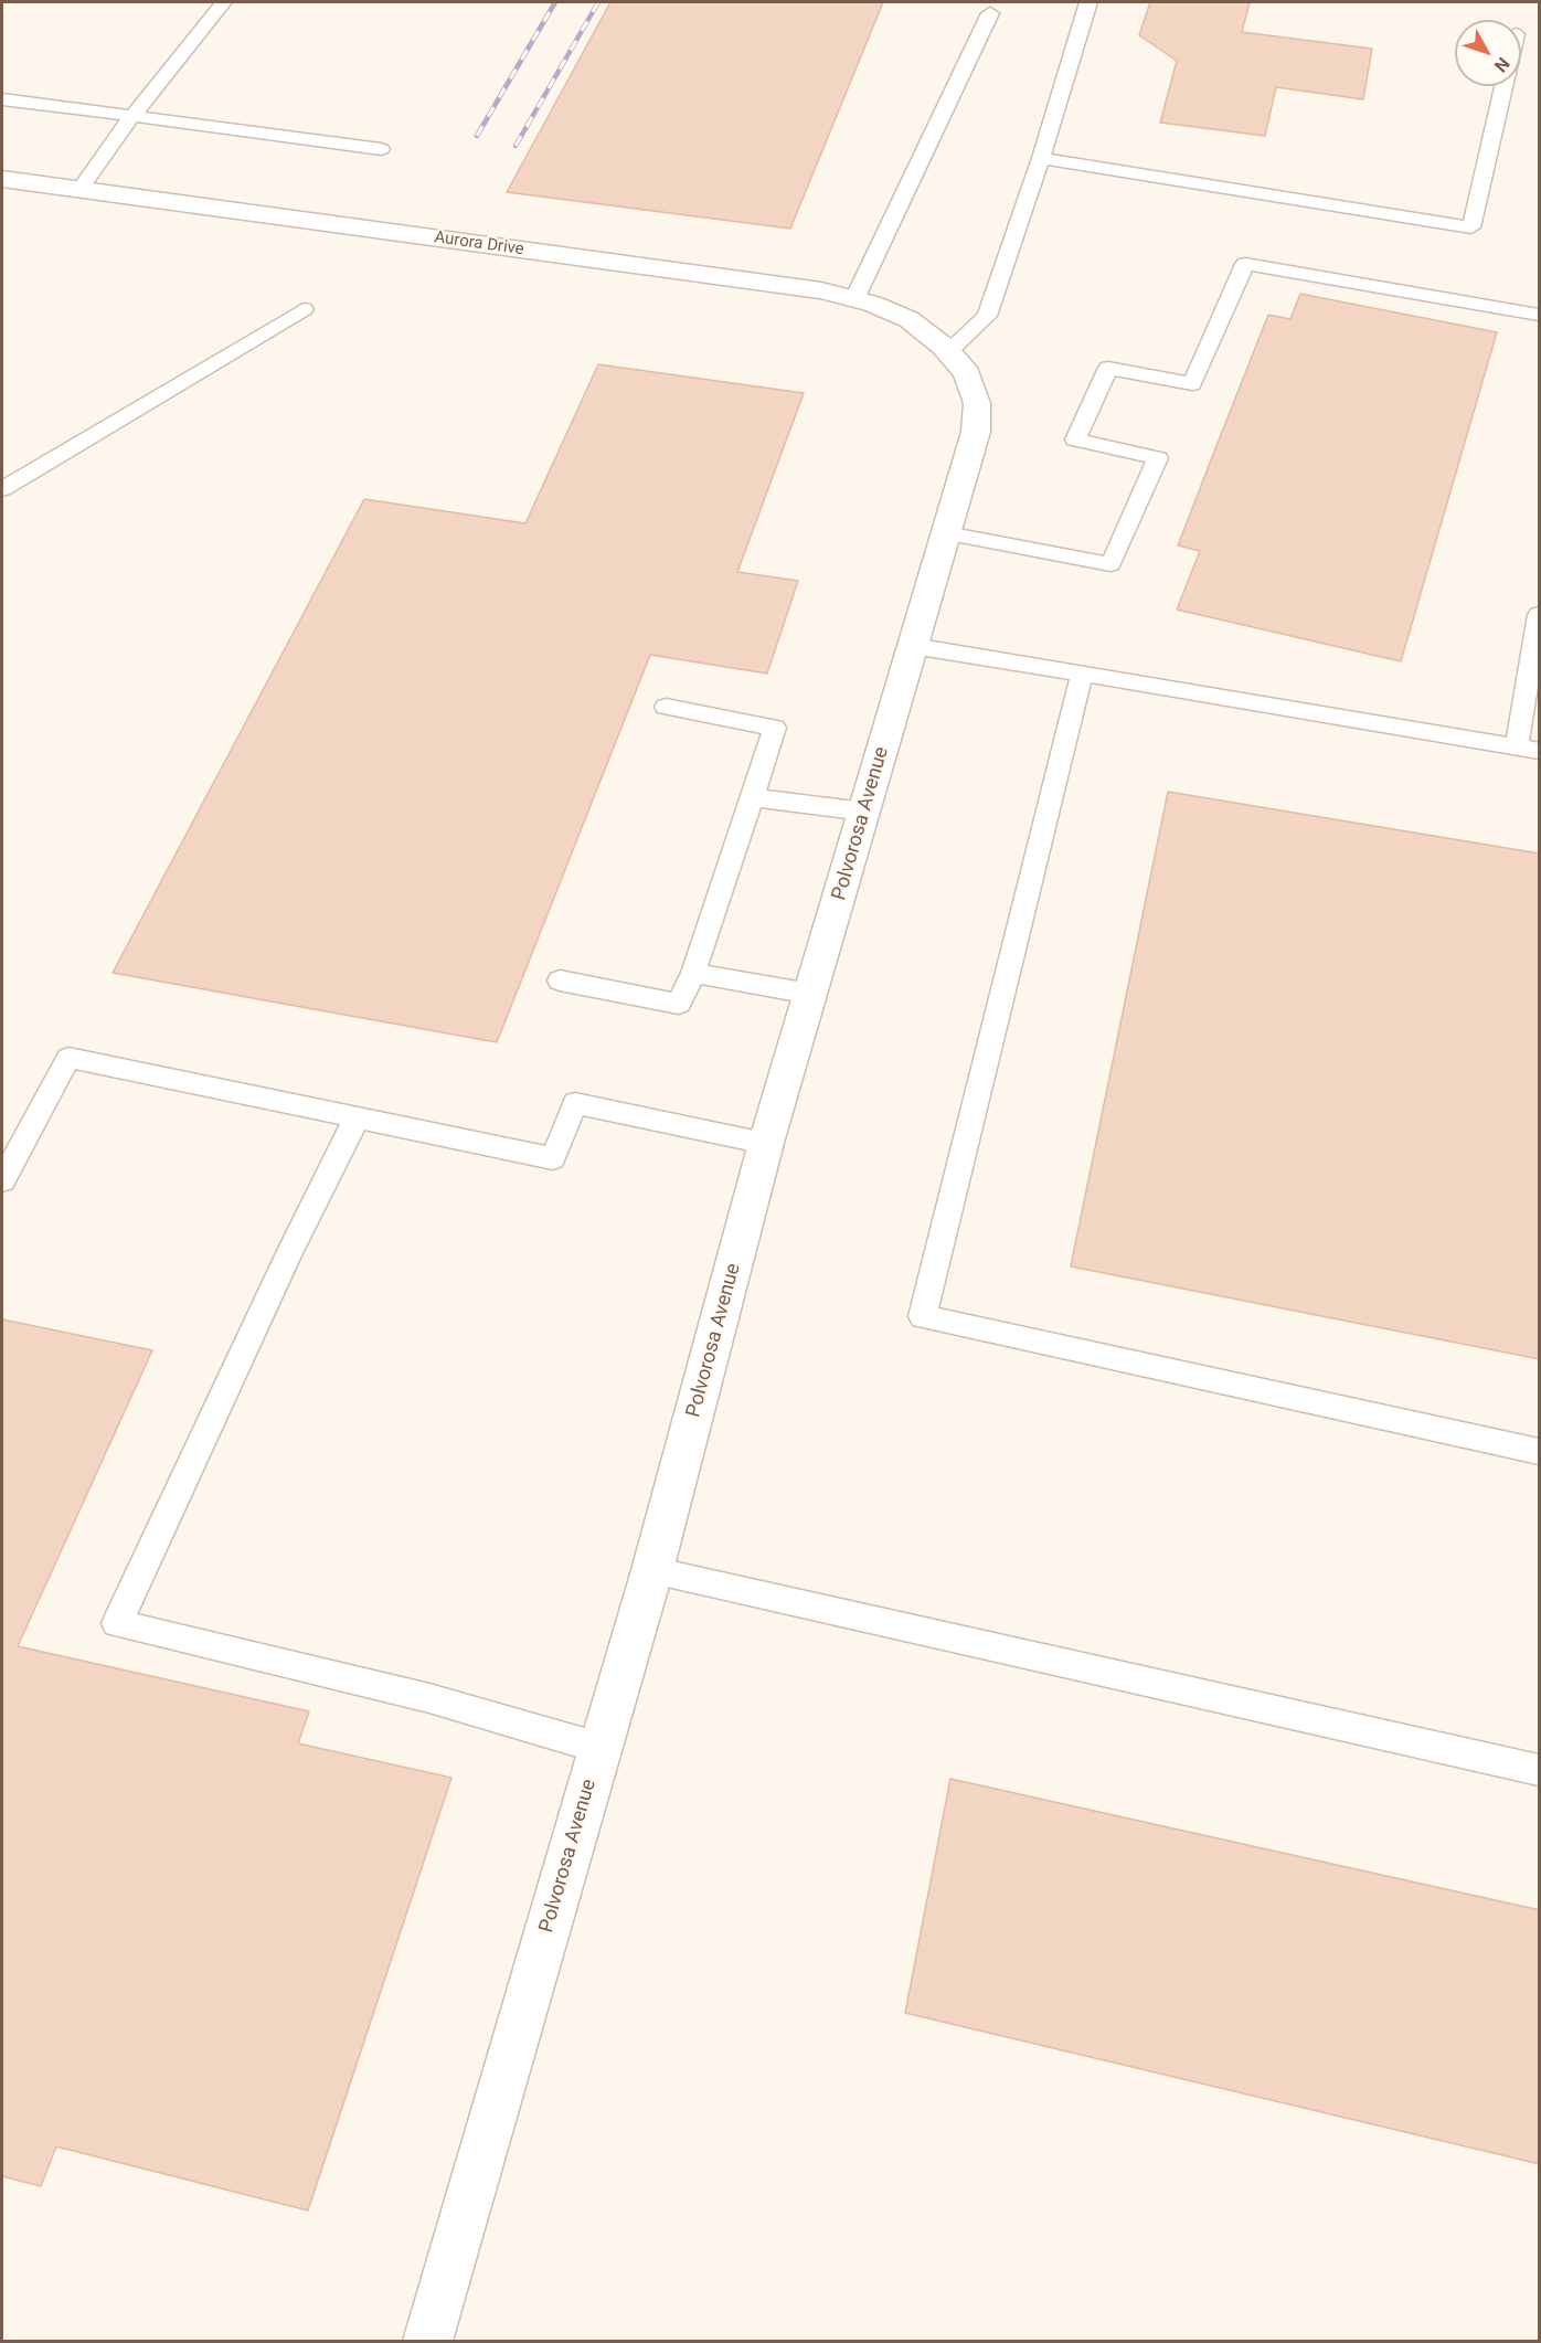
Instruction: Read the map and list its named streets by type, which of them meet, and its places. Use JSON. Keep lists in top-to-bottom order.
{
  "streets": {
    "street": ["Aurora Drive", "Polvorosa Avenue"]
  },
  "crossings": [
    ["Aurora Drive", "Polvorosa Avenue"]
  ],
  "north": "bottom right"
}
